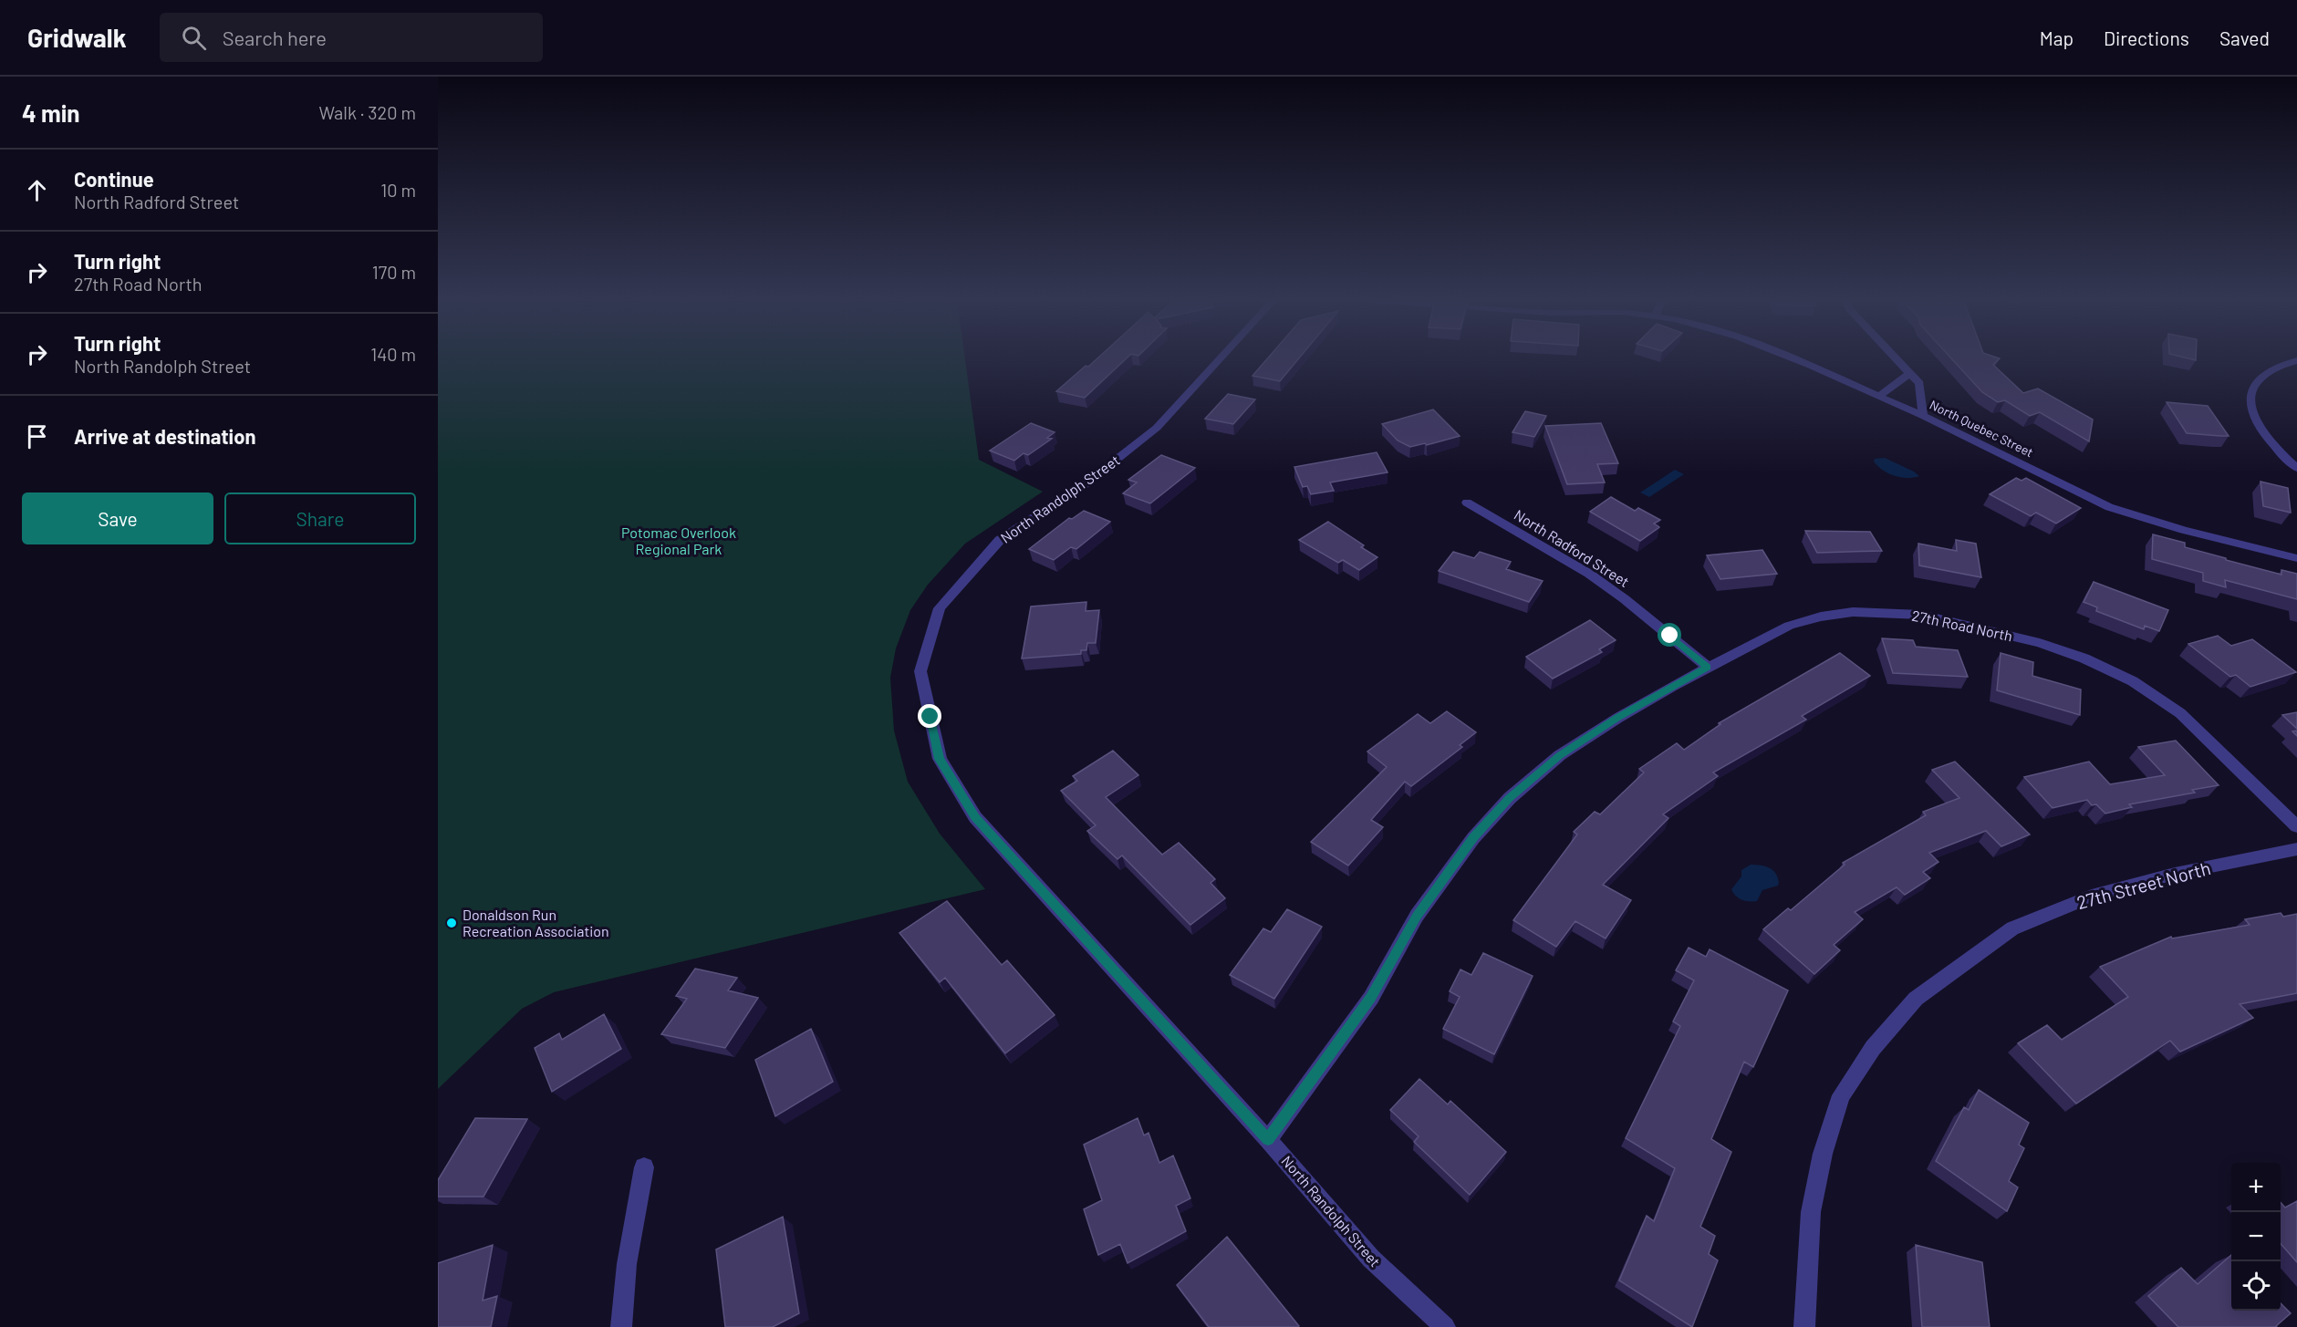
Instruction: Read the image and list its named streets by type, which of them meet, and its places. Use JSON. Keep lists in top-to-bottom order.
{
  "streets": {
    "street": [
      "North Quebec Street",
      "North Randolph Street",
      "North Radford Street",
      "27th Road North",
      "27th Street North"
    ]
  },
  "crossings": [
    ["North Randolph Street", "27th Road North"],
    ["North Radford Street", "27th Road North"]
  ],
  "parks": ["Potomac Overlook Regional Park"],
  "places": ["Donaldson Run Recreation Association"],
  "page": {
    "header": "Gridwalk",
    "search": "Search here",
    "nav": ["Map", "Directions", "Saved"],
    "heading": ["4 min", "Walk · 320 m"],
    "list": [
      ["Continue", "North Radford Street", "10 m"],
      ["Turn right", "27th Road North", "170 m"],
      ["Turn right", "North Randolph Street", "140 m"],
      "Arrive at destination"
    ],
    "buttons": ["Save", "Share"],
    "map_buttons": ["+", "−"]
  }
}
